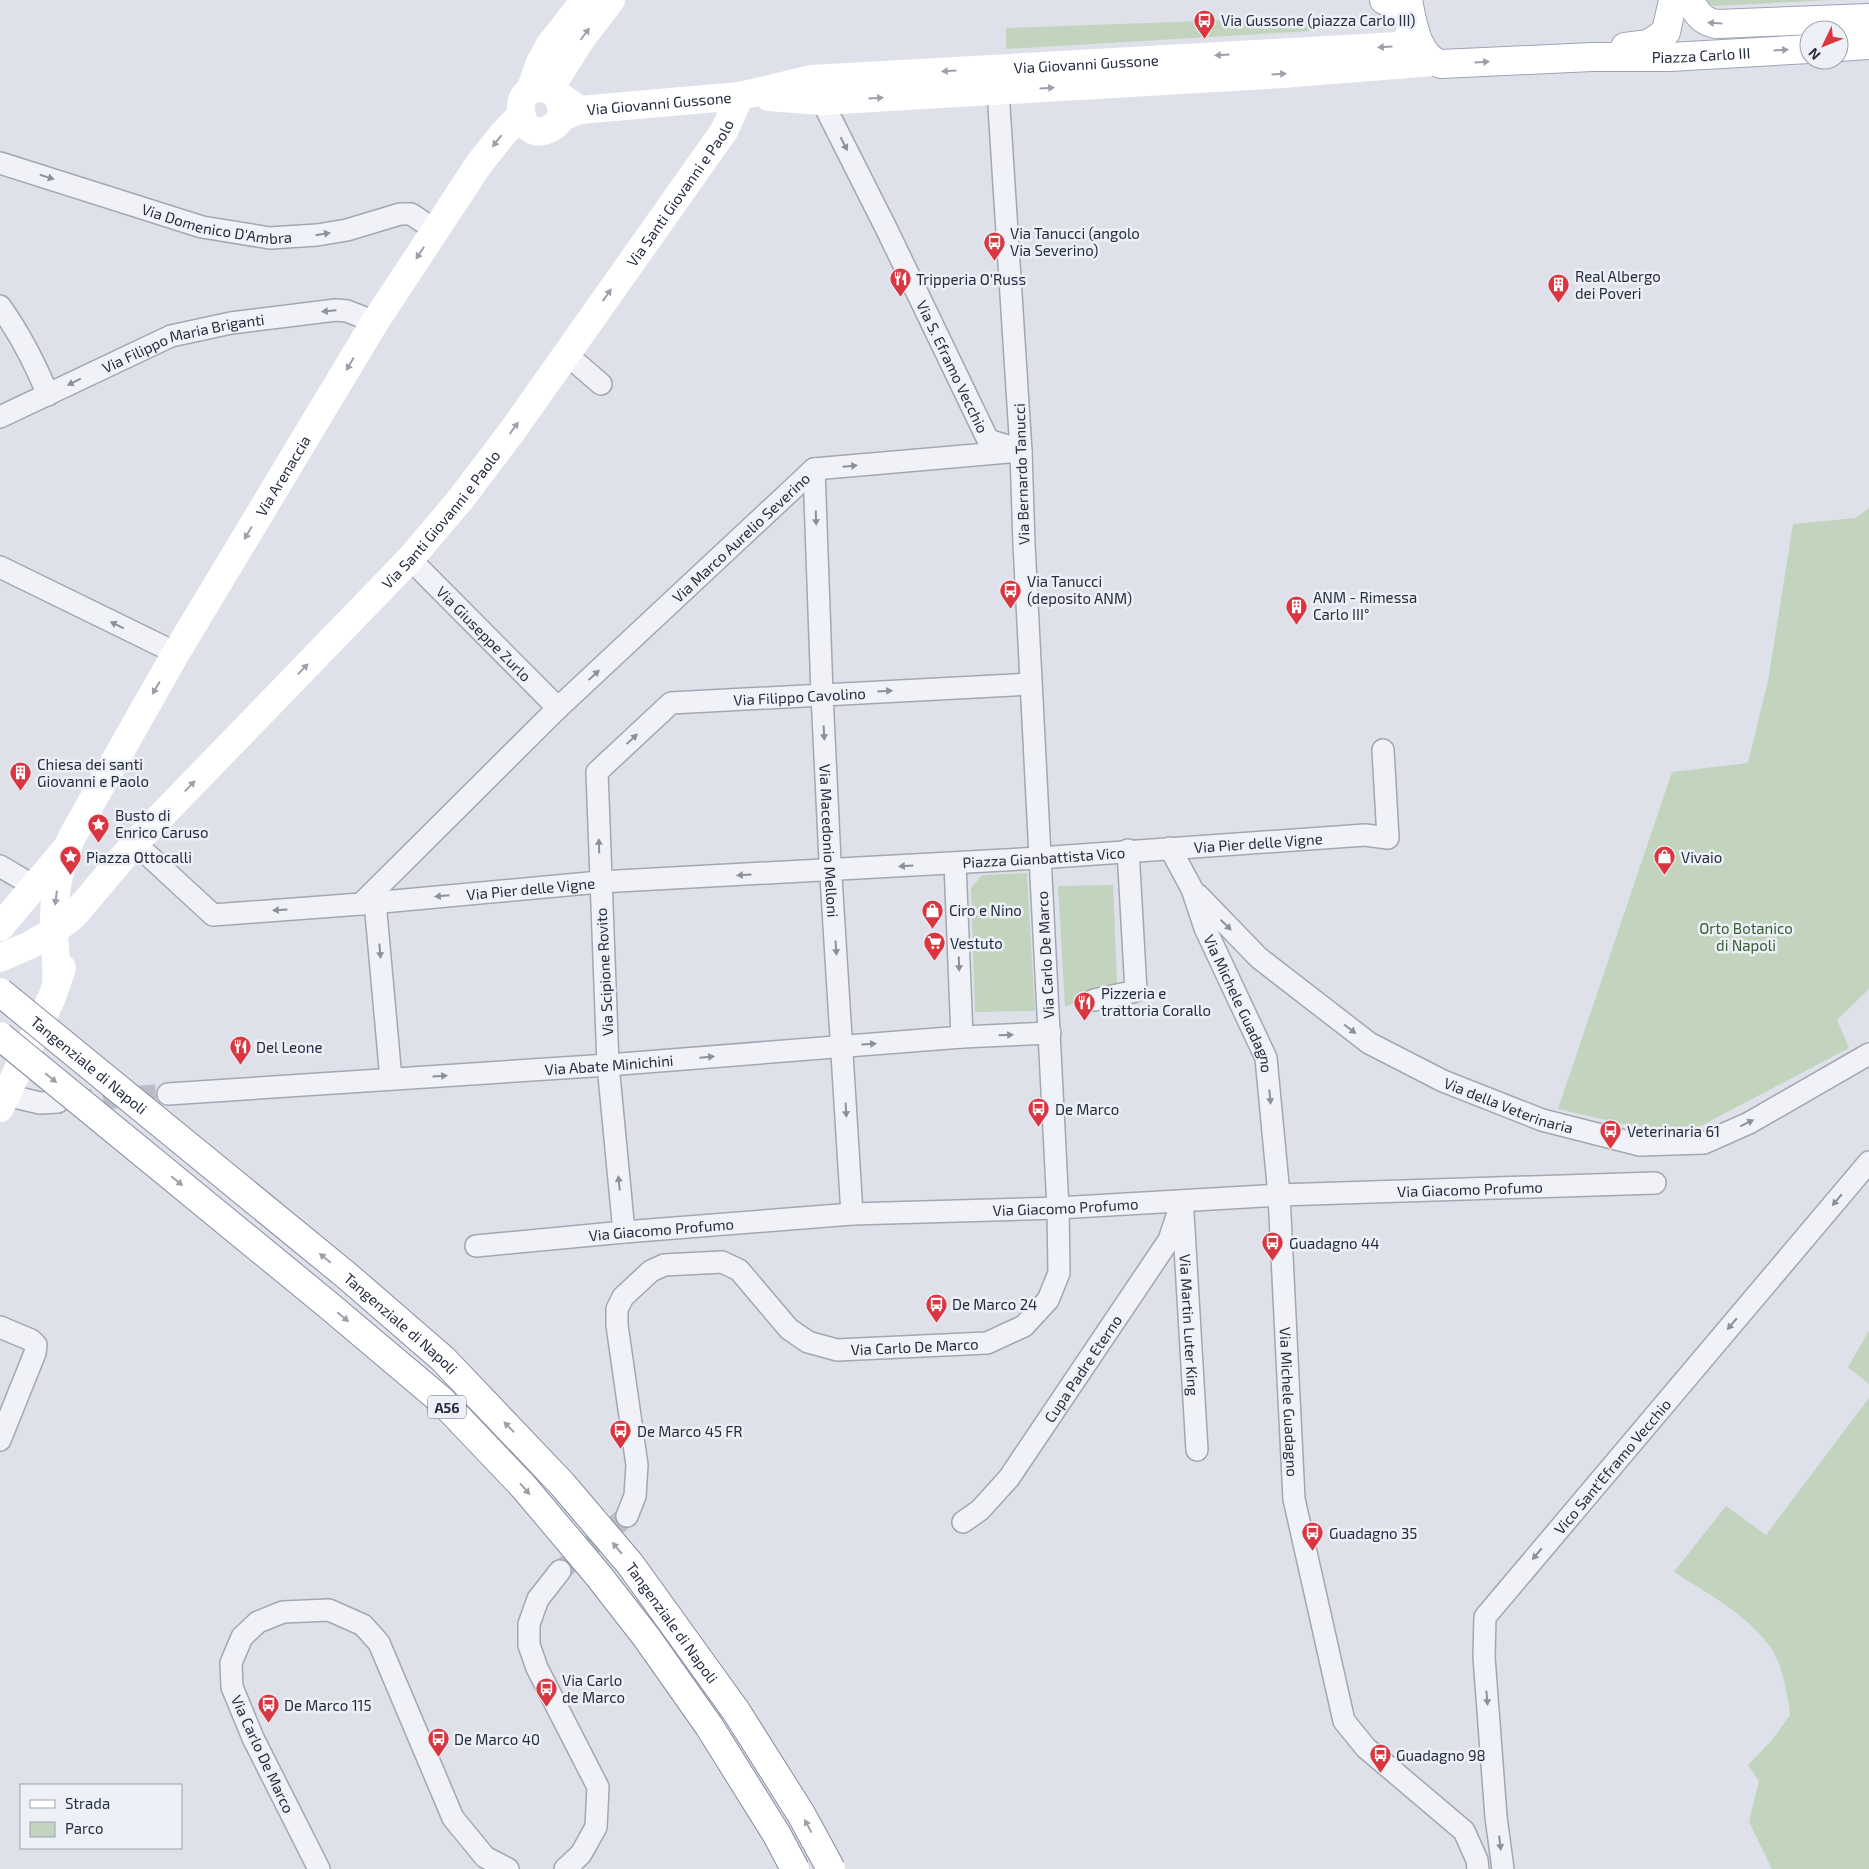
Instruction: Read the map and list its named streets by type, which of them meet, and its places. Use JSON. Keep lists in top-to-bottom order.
{
  "streets": {
    "main road": [
      "Piazza Carlo III",
      "Via Giovanni Gussone",
      "Via Santi Giovanni e Paolo",
      "Via Arenaccia",
      "Tangenziale di Napoli",
      "A56"
    ],
    "street": [
      "Via Domenico D'Ambra",
      "Via Filippo Maria Briganti",
      "Via S. Eframo Vecchio",
      "Via Bernardo Tanucci",
      "Via Marco Aurelio Severino",
      "Via Giuseppe Zurlo",
      "Via Filippo Cavolino",
      "Via Macedonio Melloni",
      "Via Pier delle Vigne",
      "Piazza Gianbattista Vico",
      "Via Carlo De Marco",
      "Via Scipione Rovito",
      "Via Michele Guadagno",
      "Via Abate Minichini",
      "Via della Veterinaria",
      "Via Giacomo Profumo",
      "Via Martin Luter King",
      "Cupa Padre Eterno",
      "Vico Sant'Eframo Vecchio"
    ]
  },
  "crossings": [
    ["Piazza Carlo III", "Via Giovanni Gussone"],
    ["Via Giovanni Gussone", "Via Santi Giovanni e Paolo"],
    ["Via Giovanni Gussone", "Via S. Eframo Vecchio"],
    ["Via Giovanni Gussone", "Via Bernardo Tanucci"],
    ["Via Giovanni Gussone", "Via Arenaccia"],
    ["Via Santi Giovanni e Paolo", "Via Giuseppe Zurlo"],
    ["Via Santi Giovanni e Paolo", "Via Pier delle Vigne"],
    ["Via Domenico D'Ambra", "Via Arenaccia"],
    ["Via Filippo Maria Briganti", "Via Arenaccia"],
    ["Via S. Eframo Vecchio", "Via Bernardo Tanucci"],
    ["Via S. Eframo Vecchio", "Via Marco Aurelio Severino"],
    ["Via Bernardo Tanucci", "Via Marco Aurelio Severino"],
    ["Via Bernardo Tanucci", "Via Filippo Cavolino"],
    ["Via Bernardo Tanucci", "Piazza Gianbattista Vico"],
    ["Via Bernardo Tanucci", "Via Carlo De Marco"],
    ["Via Marco Aurelio Severino", "Via Giuseppe Zurlo"],
    ["Via Marco Aurelio Severino", "Via Macedonio Melloni"],
    ["Via Marco Aurelio Severino", "Via Pier delle Vigne"],
    ["Via Filippo Cavolino", "Via Macedonio Melloni"],
    ["Via Filippo Cavolino", "Via Scipione Rovito"],
    ["Via Macedonio Melloni", "Via Pier delle Vigne"],
    ["Via Macedonio Melloni", "Via Abate Minichini"],
    ["Via Macedonio Melloni", "Via Giacomo Profumo"],
    ["Via Pier delle Vigne", "Piazza Gianbattista Vico"],
    ["Via Pier delle Vigne", "Via Scipione Rovito"],
    ["Piazza Gianbattista Vico", "Via Carlo De Marco"],
    ["Via Carlo De Marco", "Via Abate Minichini"],
    ["Via Carlo De Marco", "Via Giacomo Profumo"],
    ["Via Scipione Rovito", "Via Abate Minichini"],
    ["Via Scipione Rovito", "Via Giacomo Profumo"],
    ["Via Michele Guadagno", "Via della Veterinaria"],
    ["Via Michele Guadagno", "Via Giacomo Profumo"],
    ["Via Giacomo Profumo", "Via Martin Luter King"],
    ["Via Giacomo Profumo", "Cupa Padre Eterno"],
    ["Via Martin Luter King", "Cupa Padre Eterno"]
  ],
  "one_way": [
    "Via Santi Giovanni e Paolo",
    "Via Domenico D'Ambra",
    "Via Filippo Maria Briganti",
    "Via S. Eframo Vecchio",
    "Via Arenaccia",
    "Via Marco Aurelio Severino",
    "Via Filippo Cavolino",
    "Via Macedonio Melloni",
    "Via Pier delle Vigne",
    "Via Scipione Rovito",
    "Via Abate Minichini",
    "Via della Veterinaria",
    "Vico Sant'Eframo Vecchio"
  ],
  "parks": ["Orto Botanico di Napoli"],
  "places": {
    "bus stop": [
      "Via Gussone (piazza Carlo III)",
      "Via Tanucci (angolo Via Severino)",
      "Via Tanucci (deposito ANM)",
      "De Marco",
      "Veterinaria 61",
      "Guadagno 44",
      "De Marco 24",
      "De Marco 45 FR",
      "Guadagno 35",
      "Via Carlo de Marco",
      "De Marco 115",
      "De Marco 40",
      "Guadagno 98"
    ],
    "restaurant": ["Tripperia O'Russ", "Pizzeria e trattoria Corallo", "Del Leone"],
    "building": ["Real Albergo dei Poveri", "ANM - Rimessa Carlo III°", "Chiesa dei santi Giovanni e Paolo"],
    "place": ["Busto di Enrico Caruso", "Piazza Ottocalli"],
    "shop": ["Vivaio", "Ciro e Nino"],
    "supermarket": ["Vestuto"]
  },
  "legend": ["Strada", "Parco"],
  "north": "bottom left"
}
